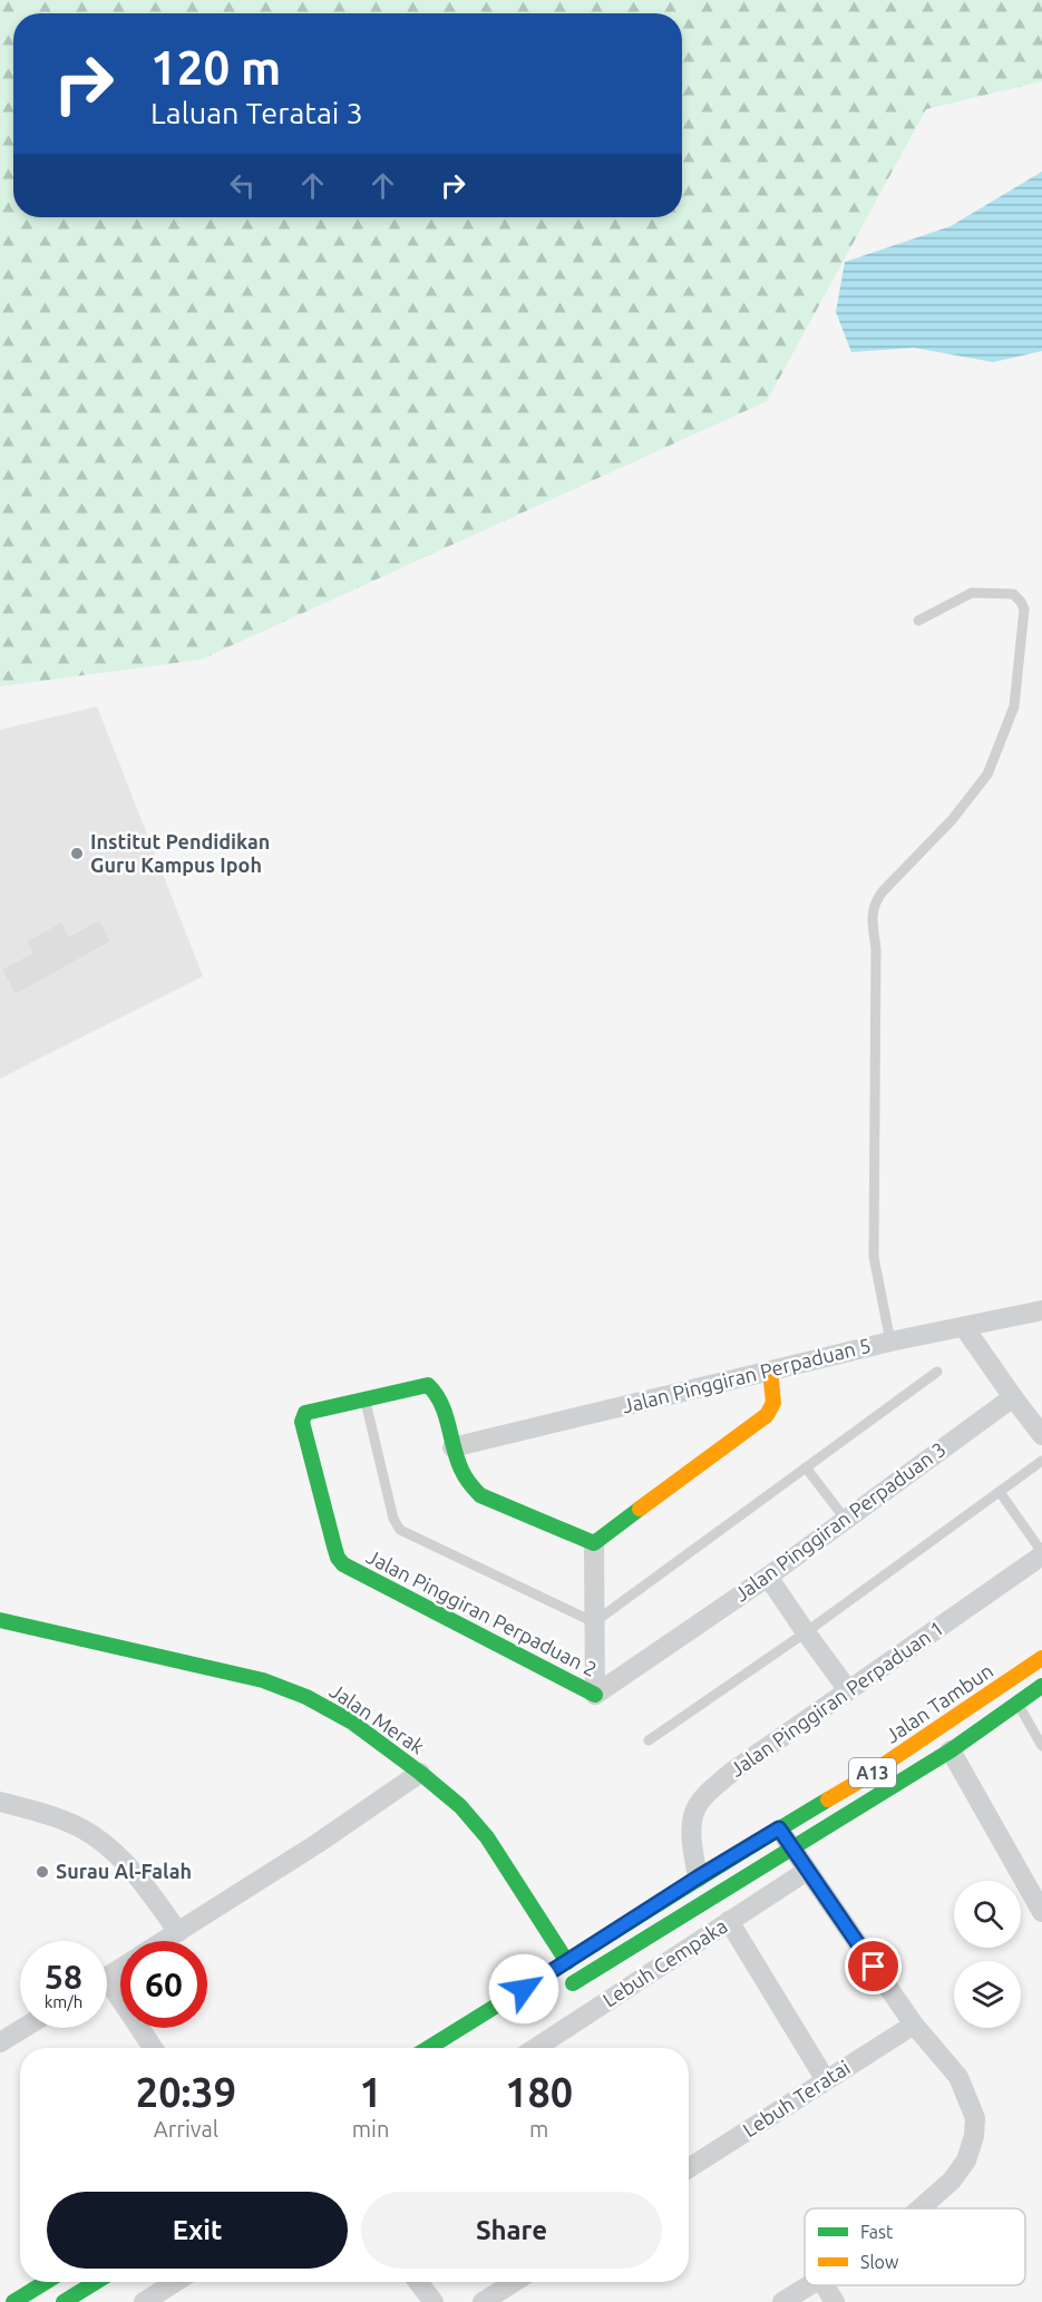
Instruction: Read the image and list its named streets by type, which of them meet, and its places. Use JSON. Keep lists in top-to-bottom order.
{
  "streets": {
    "street": [
      "Jalan Pinggiran Perpaduan 5",
      "Jalan Pinggiran Perpaduan 3",
      "Jalan Pinggiran Perpaduan 2",
      "Jalan Pinggiran Perpaduan 1",
      "Jalan Tambun",
      "Jalan Merak",
      "A13",
      "Lebuh Cempaka",
      "Lebuh Teratai"
    ]
  },
  "crossings": [
    ["Jalan Pinggiran Perpaduan 5", "Jalan Pinggiran Perpaduan 2"],
    ["Jalan Pinggiran Perpaduan 3", "Jalan Pinggiran Perpaduan 2"],
    ["Jalan Pinggiran Perpaduan 1", "Jalan Tambun"],
    ["Jalan Tambun", "Jalan Merak"]
  ],
  "places": ["Institut Pendidikan Guru Kampus Ipoh", "Surau Al-Falah"],
  "legend": ["Fast", "Slow"],
  "page": {
    "turn": ["120 m", "Laluan Teratai 3"],
    "speed": "58 km/h",
    "limit": "60",
    "eta": [
      "20:39",
      "Arrival",
      "1",
      "min",
      "180",
      "m"
    ],
    "buttons": ["Exit", "Share"]
  }
}
